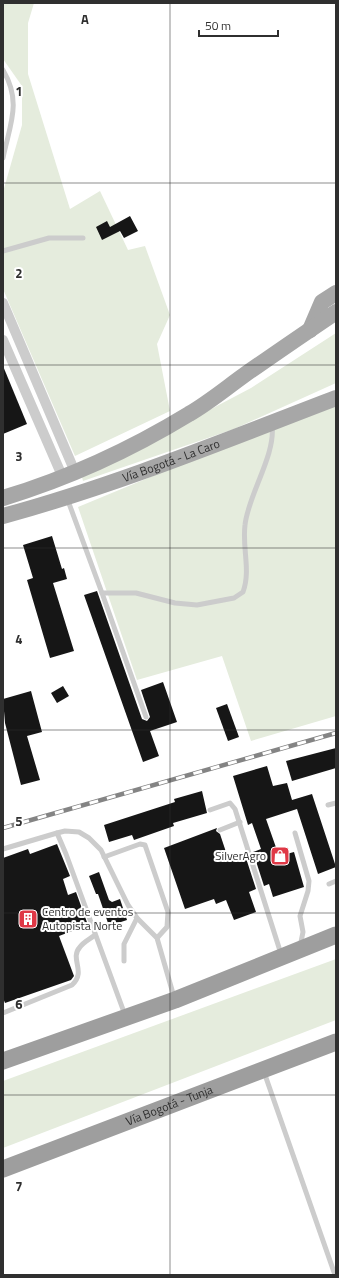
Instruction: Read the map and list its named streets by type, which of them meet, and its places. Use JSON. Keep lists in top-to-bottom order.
{
  "streets": {
    "highway": ["Vía Bogotá - Tunja"],
    "main road": ["Vía Bogotá - La Caro"]
  },
  "places": {
    "shop": ["SilverAgro"],
    "building": ["Centro de eventos Autopista Norte"]
  },
  "scale_bar": "50 m",
  "grid": {
    "columns": ["A"],
    "rows": [
      "1",
      "2",
      "3",
      "4",
      "5",
      "6",
      "7"
    ]
  }
}
